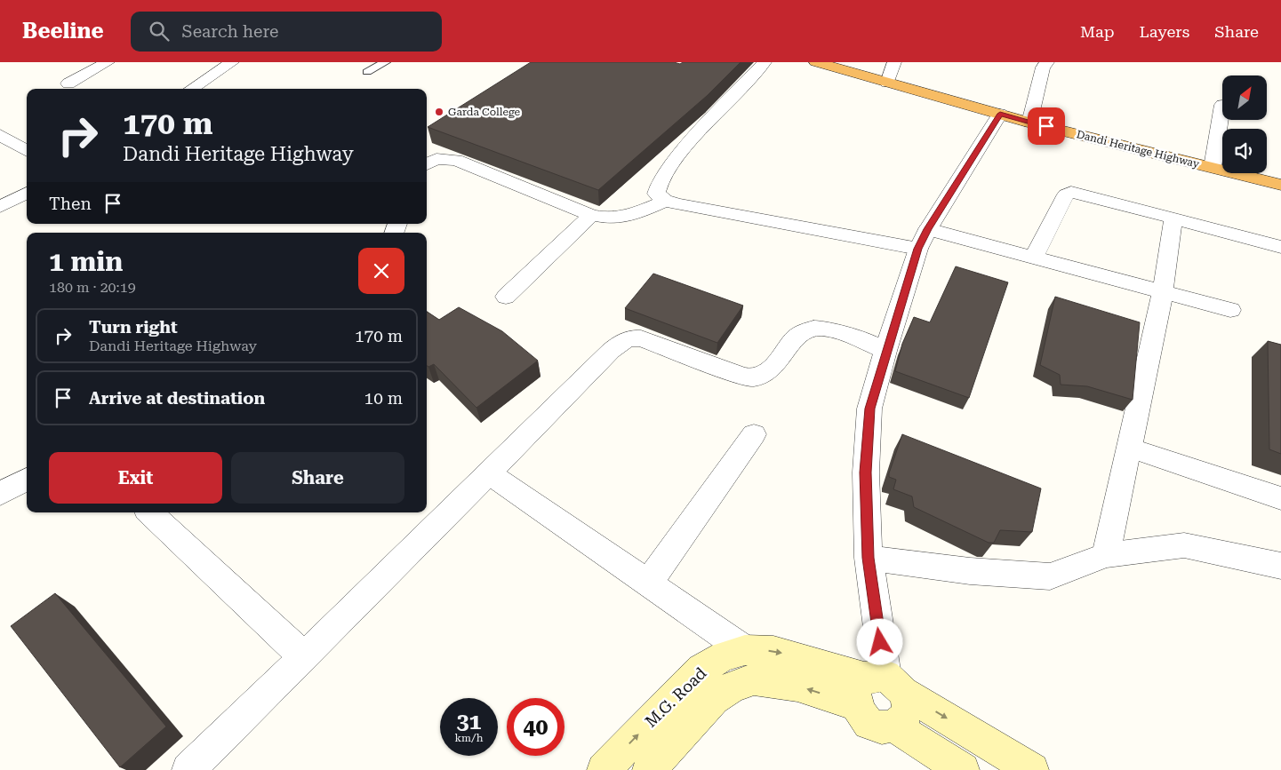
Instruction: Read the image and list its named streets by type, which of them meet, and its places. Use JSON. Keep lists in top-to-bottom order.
{
  "streets": {
    "highway": ["Dandi Heritage Highway"],
    "main road": ["M.G. Road"]
  },
  "places": ["Garda College"],
  "north": "top right",
  "page": {
    "header": "Beeline",
    "search": "Search here",
    "nav": ["Map", "Layers", "Share"],
    "turn": ["170 m", "Dandi Heritage Highway"],
    "then": "Then",
    "heading": ["1 min", "180 m · 20:19"],
    "list": [
      {
        "name": "Turn right",
        "note": "Dandi Heritage Highway",
        "value": "170 m"
      },
      {
        "name": "Arrive at destination",
        "value": "10 m"
      }
    ],
    "buttons": ["Exit", "Share"],
    "speed": "31 km/h",
    "limit": "40"
  }
}
